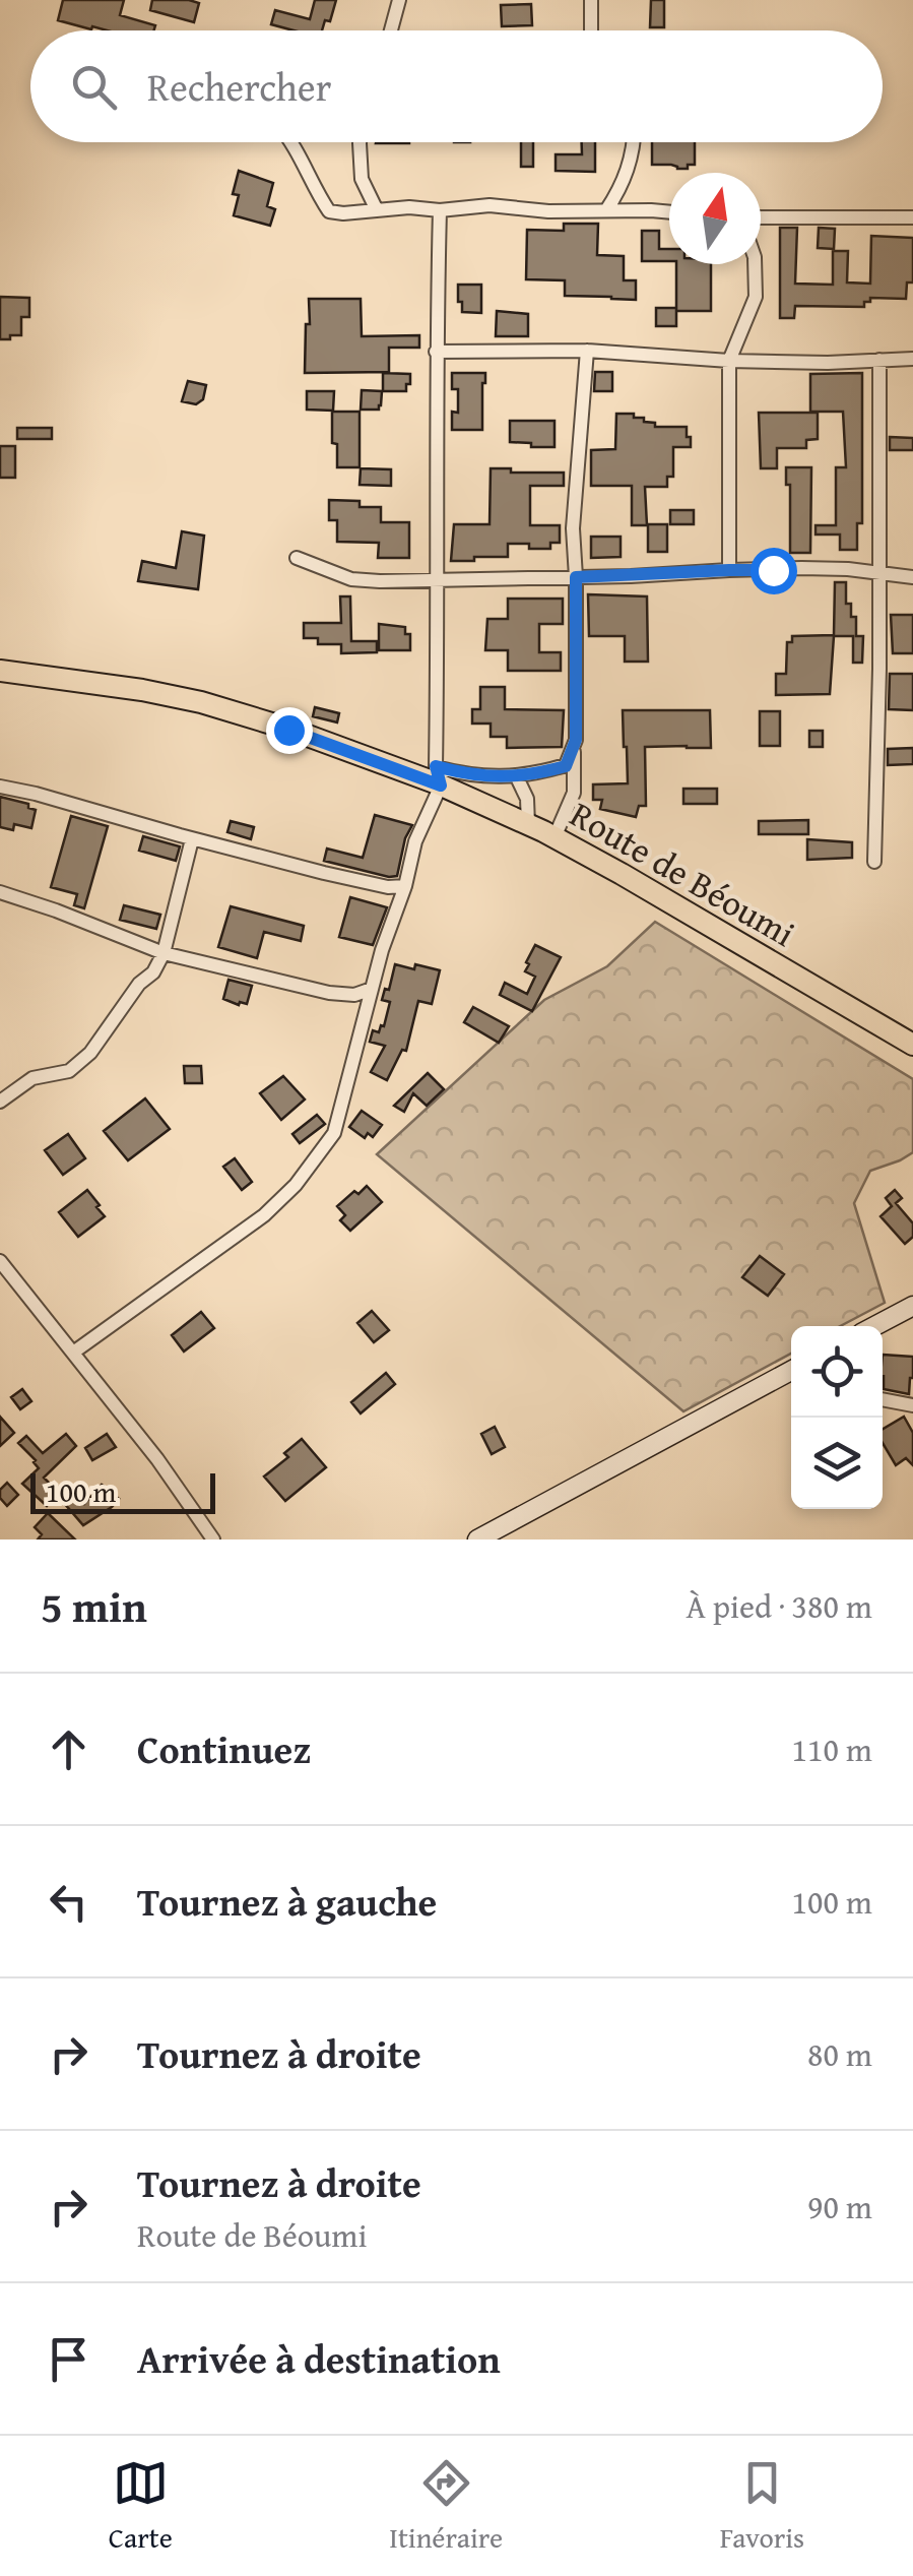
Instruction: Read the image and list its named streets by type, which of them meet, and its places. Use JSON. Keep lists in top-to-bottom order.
{
  "streets": {
    "main road": ["Route de Béoumi"]
  },
  "scale_bar": "100 m",
  "north": "top",
  "page": {
    "search": "Rechercher",
    "scale": "100 m",
    "heading": ["5 min", "À pied · 380 m"],
    "list": [
      ["Continuez", "110 m"],
      ["Tournez à gauche", "100 m"],
      ["Tournez à droite", "80 m"],
      ["Tournez à droite", "Route de Béoumi", "90 m"],
      "Arrivée à destination"
    ],
    "nav": ["Carte", "Itinéraire", "Favoris"]
  }
}
